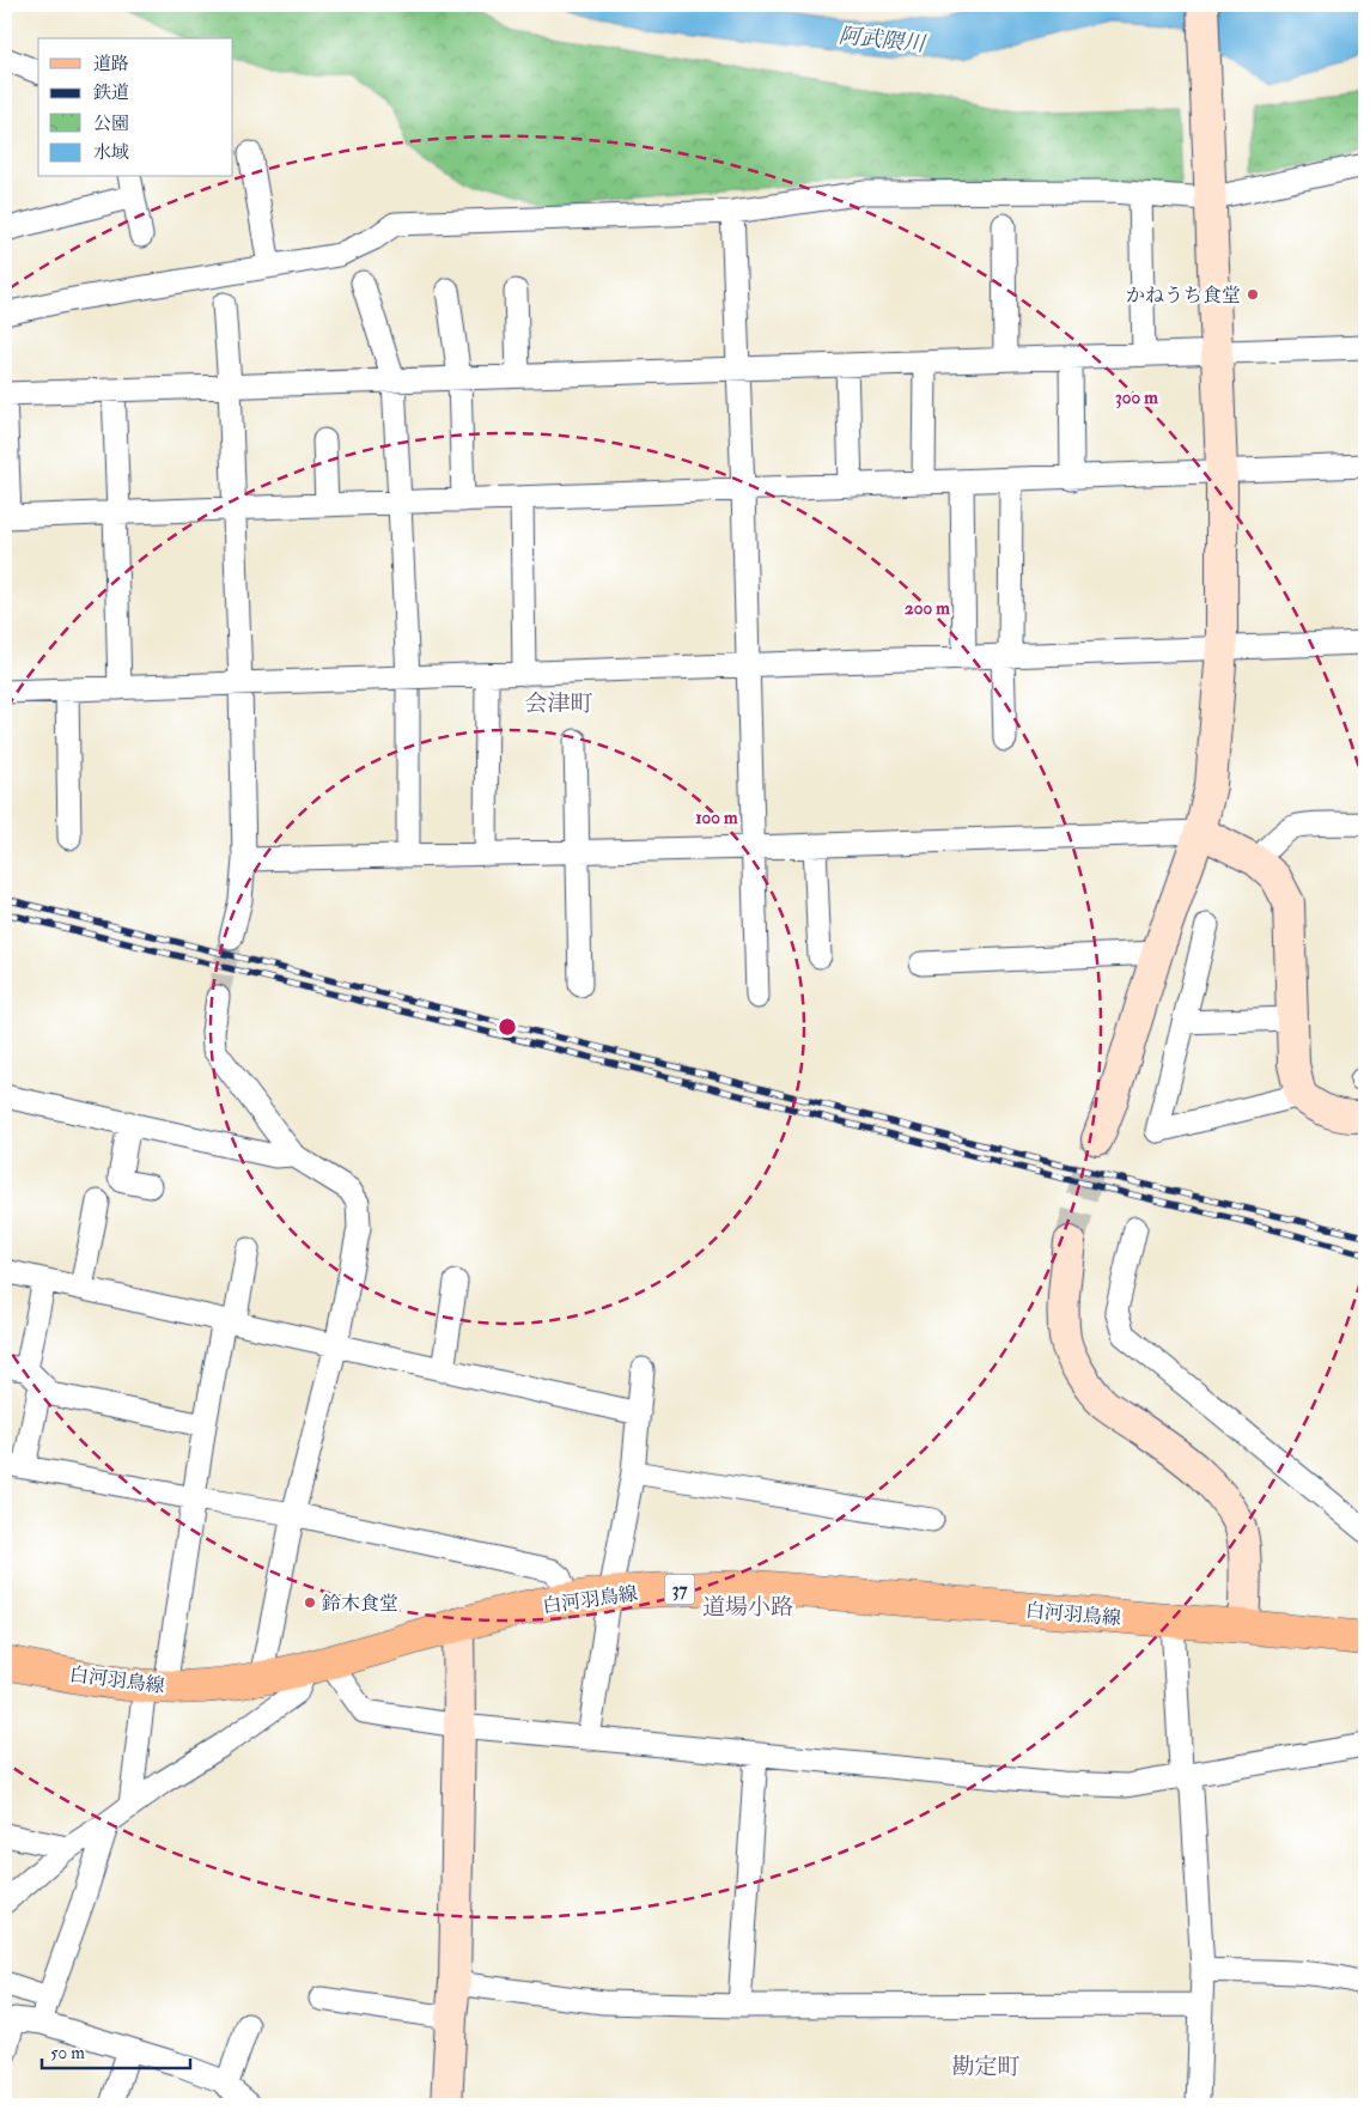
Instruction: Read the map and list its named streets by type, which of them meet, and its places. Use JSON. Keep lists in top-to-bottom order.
{
  "streets": {
    "main road": ["37", "白河羽鳥線"]
  },
  "districts": ["会津町", "道場小路", "勘定町"],
  "water": ["阿武隈川"],
  "places": ["かねうち食堂", "鈴木食堂"],
  "legend": [
    "道路",
    "鉄道",
    "公園",
    "水域"
  ],
  "scale_bar": "50 m",
  "rings": ["300 m", "200 m", "100 m"]
}
